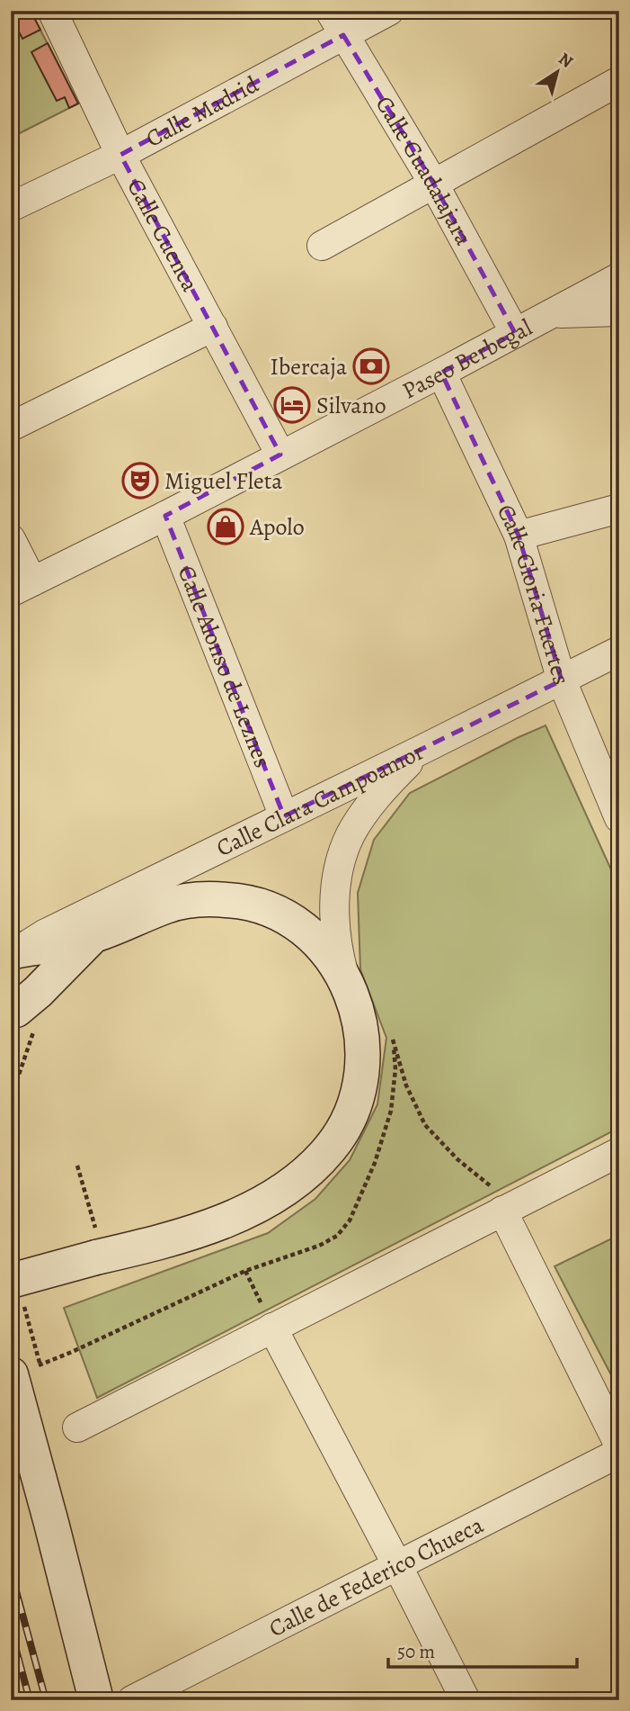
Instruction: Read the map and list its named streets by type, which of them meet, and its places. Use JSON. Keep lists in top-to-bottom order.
{
  "streets": {
    "street": [
      "Calle Madrid",
      "Calle Guadalajara",
      "Calle Cuenca",
      "Paseo Berbegal",
      "Calle Gloria Fuertes",
      "Calle Alonso de Leznes",
      "Calle Clara Campoamor",
      "Calle de Federico Chueca"
    ]
  },
  "crossings": [
    ["Calle Madrid", "Calle Guadalajara"],
    ["Calle Madrid", "Calle Cuenca"],
    ["Calle Guadalajara", "Paseo Berbegal"],
    ["Calle Cuenca", "Paseo Berbegal"],
    ["Paseo Berbegal", "Calle Gloria Fuertes"],
    ["Paseo Berbegal", "Calle Alonso de Leznes"],
    ["Calle Gloria Fuertes", "Calle Clara Campoamor"],
    ["Calle Alonso de Leznes", "Calle Clara Campoamor"]
  ],
  "places": {
    "bank": ["Ibercaja"],
    "hotel": ["Silvano"],
    "theatre": ["Miguel Fleta"],
    "shop": ["Apolo"]
  },
  "scale_bar": "50 m",
  "north": "top right"
}
